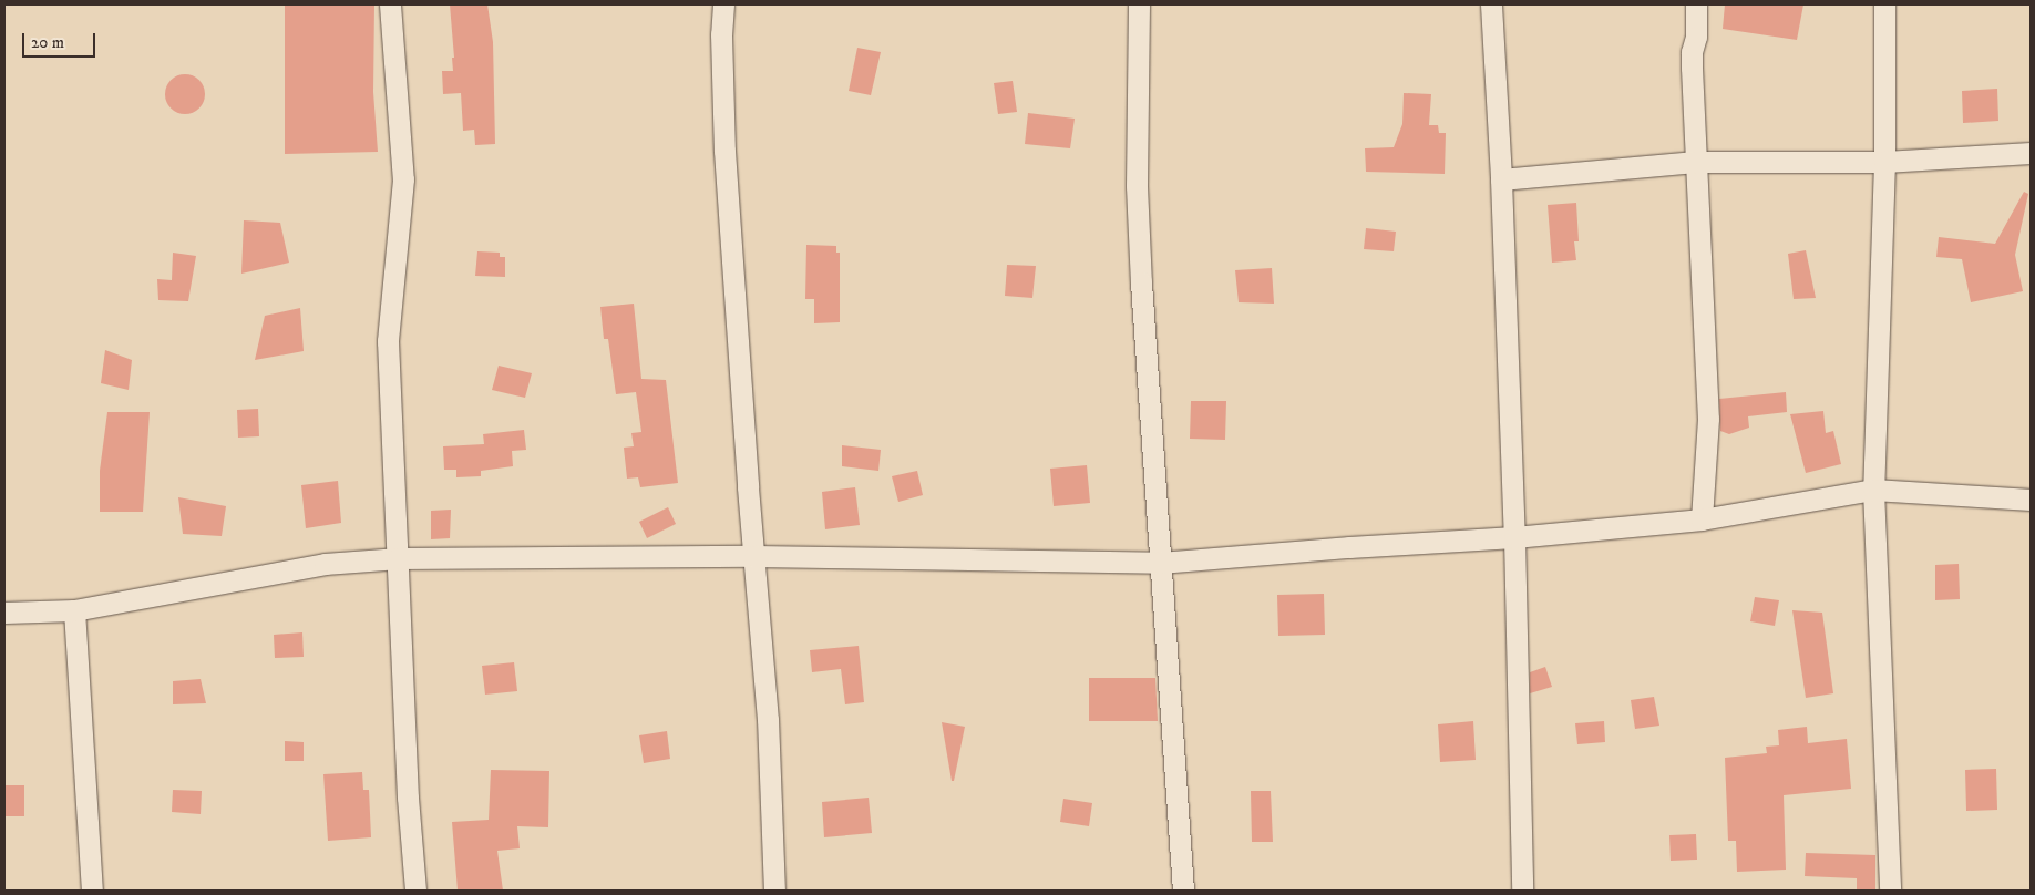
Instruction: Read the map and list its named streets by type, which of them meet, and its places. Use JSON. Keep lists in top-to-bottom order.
{
  "scale_bar": "20 m"
}
